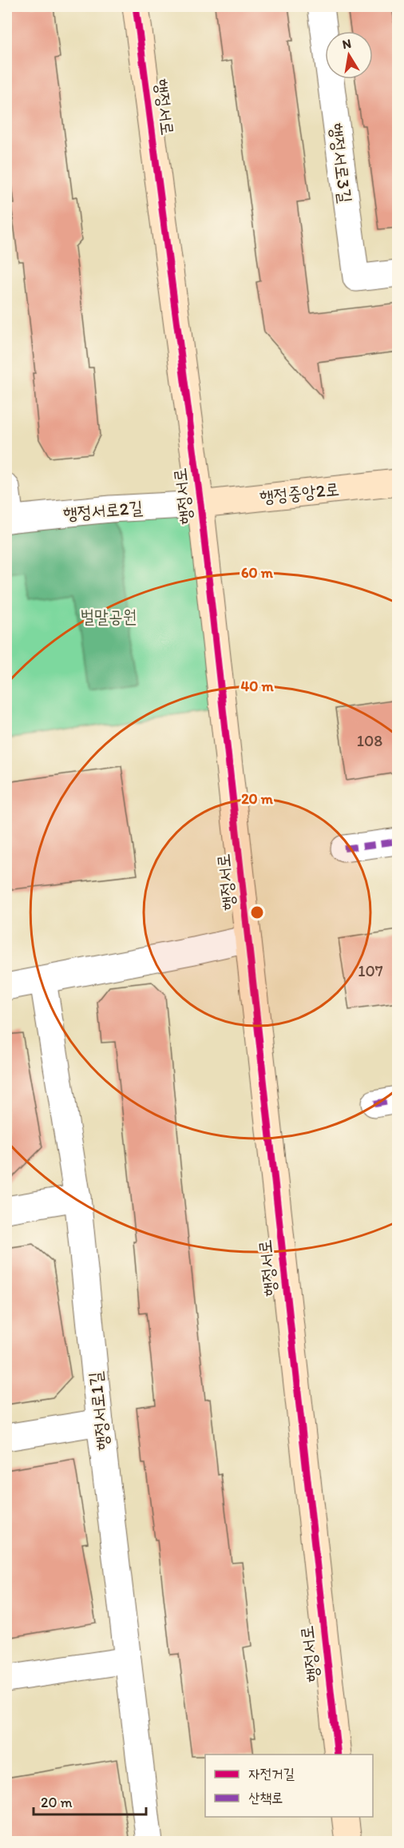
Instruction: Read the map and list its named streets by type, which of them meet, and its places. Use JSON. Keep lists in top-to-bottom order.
{
  "streets": {
    "street": [
      "행정서로",
      "행정서로3길",
      "행정중앙2로",
      "행정서로2길",
      "행정서로1길"
    ]
  },
  "crossings": [
    ["행정서로", "행정중앙2로"],
    ["행정서로", "행정서로2길"],
    ["행정중앙2로", "행정서로2길"]
  ],
  "parks": ["벌말공원"],
  "house_numbers": ["108", "107"],
  "legend": ["자전거길", "산책로"],
  "scale_bar": "20 m",
  "north": "top",
  "rings": ["60 m", "40 m", "20 m"]
}
